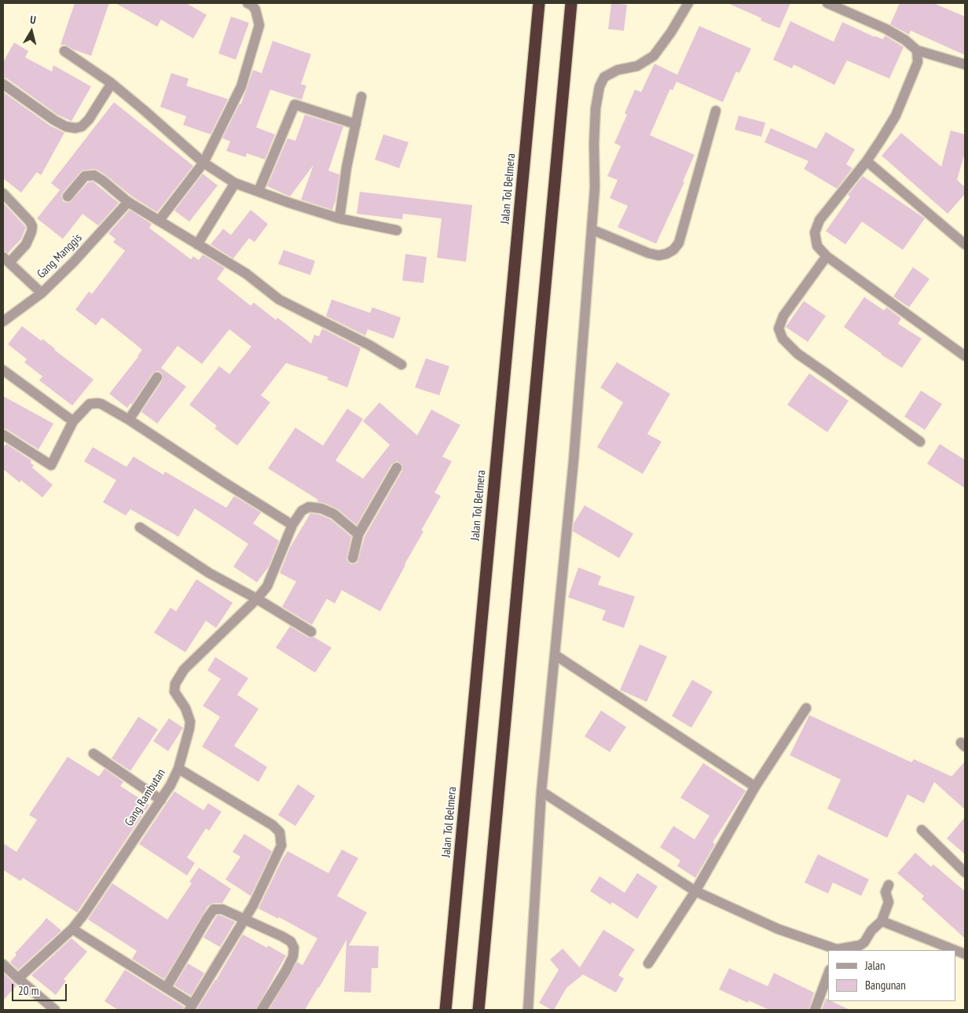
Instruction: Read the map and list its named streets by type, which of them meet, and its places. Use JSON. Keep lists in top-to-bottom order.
{
  "streets": {
    "highway": ["Jalan Tol Belmera"],
    "street": ["Gang Manggis", "Gang Rambutan"]
  },
  "legend": ["Jalan", "Bangunan"],
  "scale_bar": "20 m",
  "north": "top"
}
